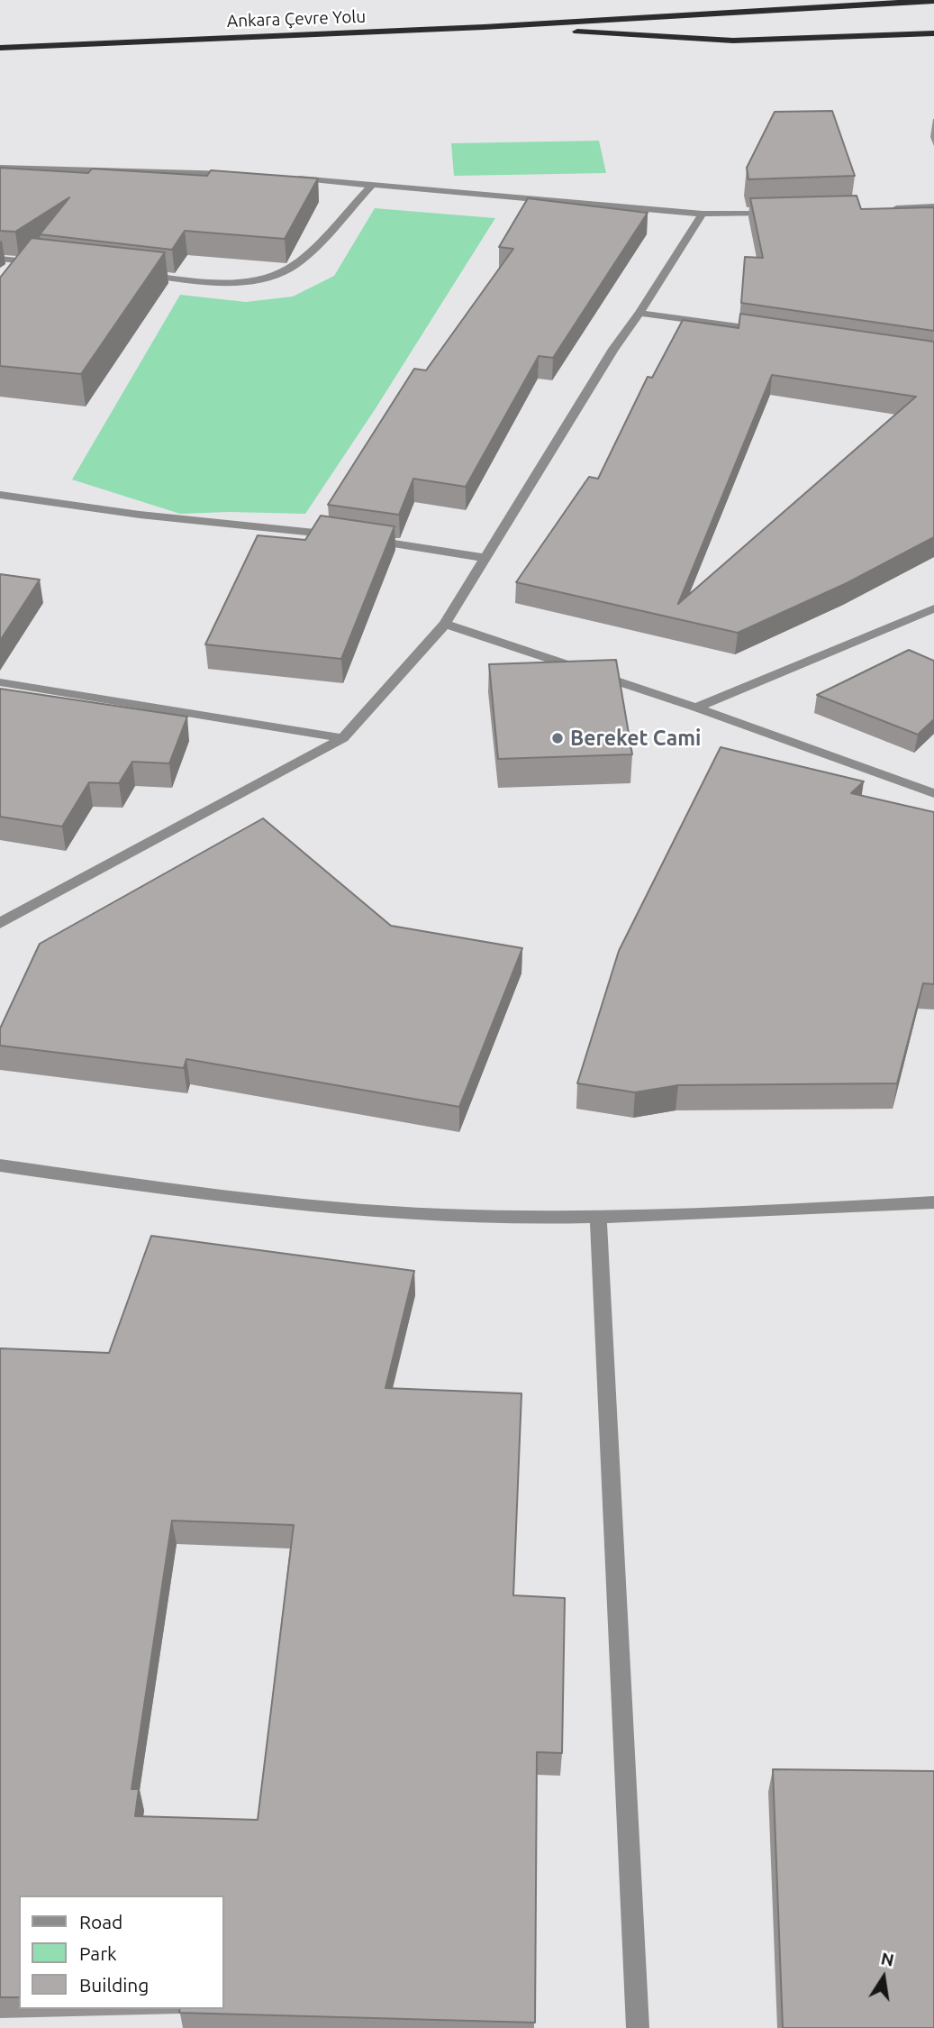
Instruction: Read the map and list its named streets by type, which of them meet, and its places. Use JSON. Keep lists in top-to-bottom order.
{
  "streets": {
    "highway": ["Ankara Çevre Yolu"]
  },
  "places": ["Bereket Cami"],
  "legend": ["Road", "Park", "Building"],
  "north": "top"
}
